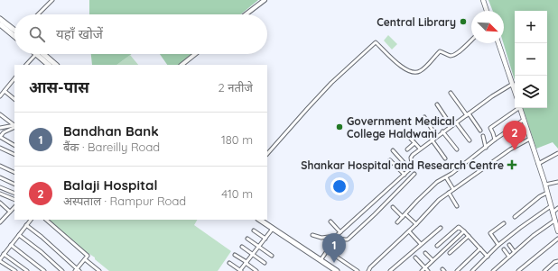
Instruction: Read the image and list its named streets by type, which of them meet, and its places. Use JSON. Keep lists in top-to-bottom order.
{
  "places": {
    "other": ["Central Library", "Government Medical College Haldwani"],
    "health": ["Shankar Hospital and Research Centre"]
  },
  "north": "bottom right",
  "page": {
    "map_buttons": ["+", "−"],
    "search": "यहाँ खोजें",
    "heading": ["आस-पास", "2 नतीजे"],
    "list": [
      {
        "mark": "1",
        "name": "Bandhan Bank",
        "note": "बैंक · Bareilly Road",
        "value": "180 m"
      },
      {
        "mark": "2",
        "name": "Balaji Hospital",
        "note": "अस्पताल · Rampur Road",
        "value": "410 m"
      }
    ],
    "pins": ["2", "1"]
  }
}
